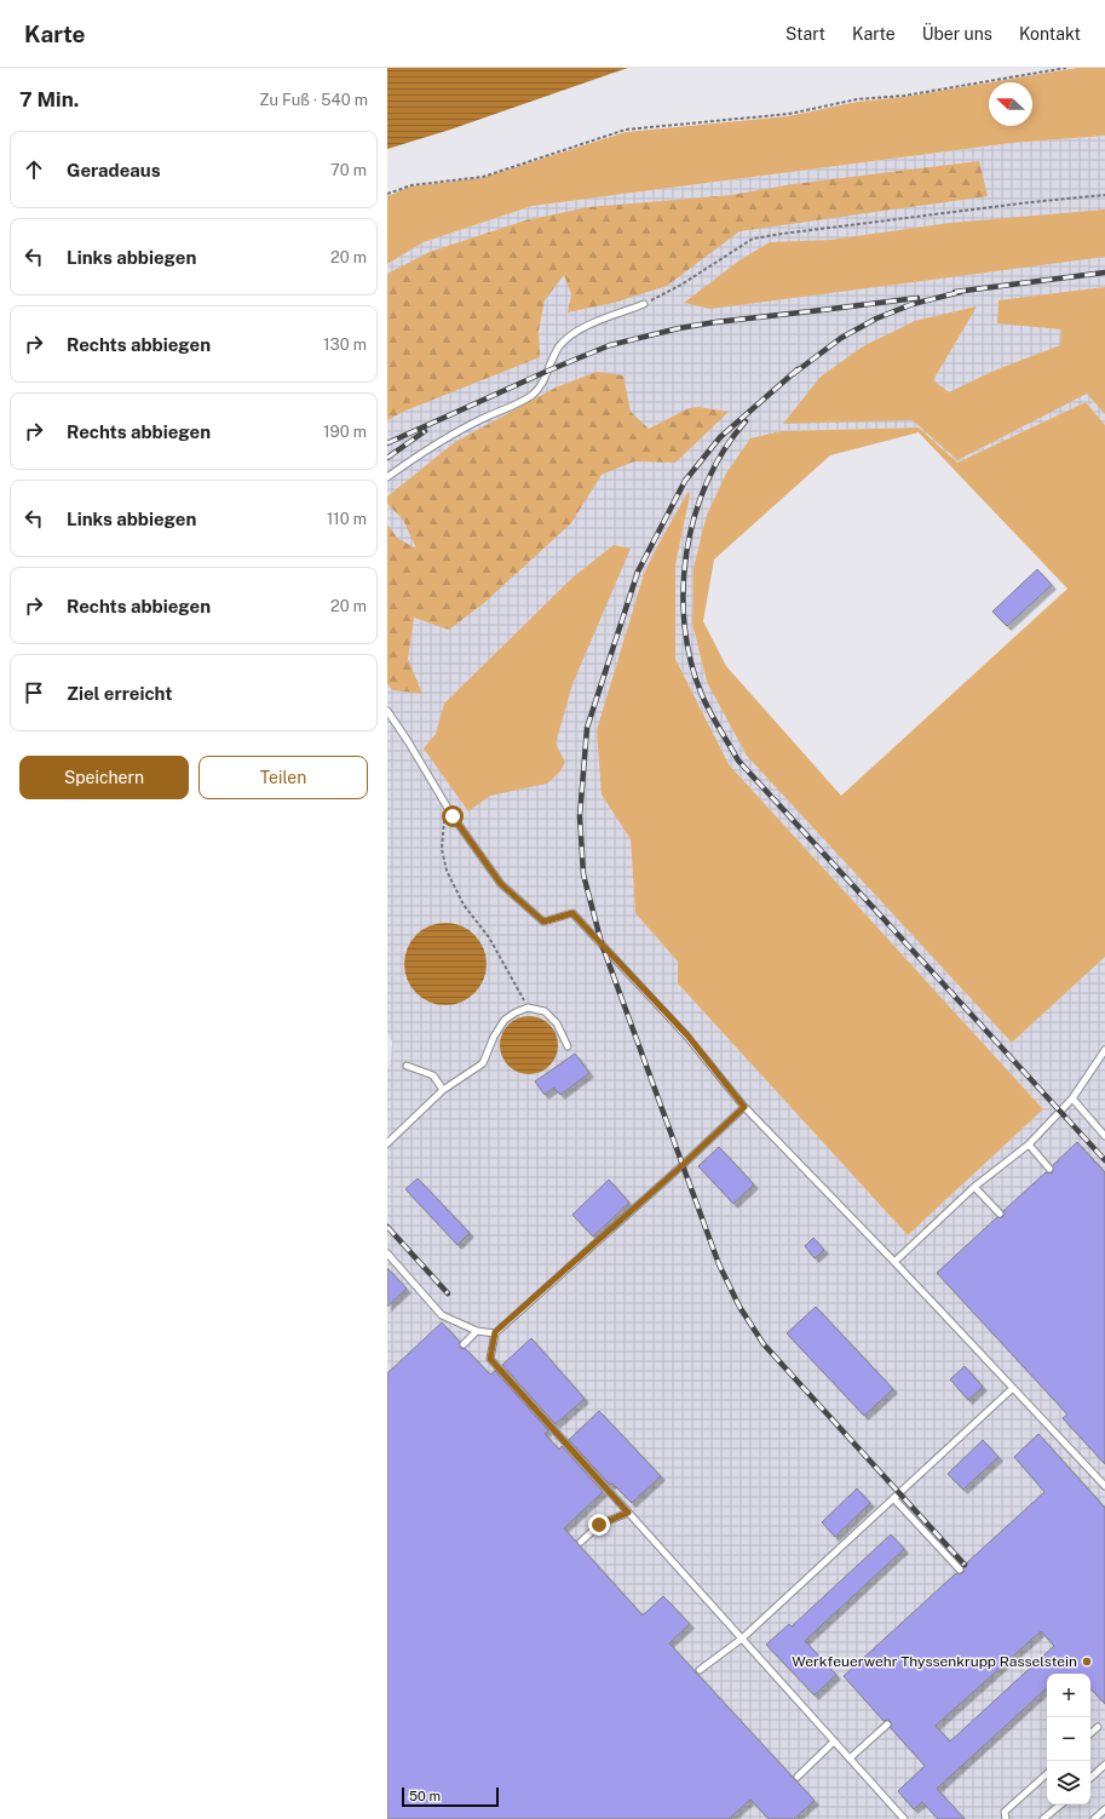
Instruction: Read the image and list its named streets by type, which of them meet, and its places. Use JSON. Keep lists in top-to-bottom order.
{
  "places": ["Werkfeuerwehr Thyssenkrupp Rasselstein"],
  "scale_bar": "50 m",
  "north": "left",
  "page": {
    "header": "Karte",
    "nav": [
      "Start",
      "Karte",
      "Über uns",
      "Kontakt"
    ],
    "heading": ["7 Min.", "Zu Fuß · 540 m"],
    "list": [
      ["Geradeaus", "70 m"],
      ["Links abbiegen", "20 m"],
      ["Rechts abbiegen", "130 m"],
      ["Rechts abbiegen", "190 m"],
      ["Links abbiegen", "110 m"],
      ["Rechts abbiegen", "20 m"],
      "Ziel erreicht"
    ],
    "buttons": ["Speichern", "Teilen"],
    "map_buttons": ["+", "−"],
    "scale": "50 m"
  }
}
